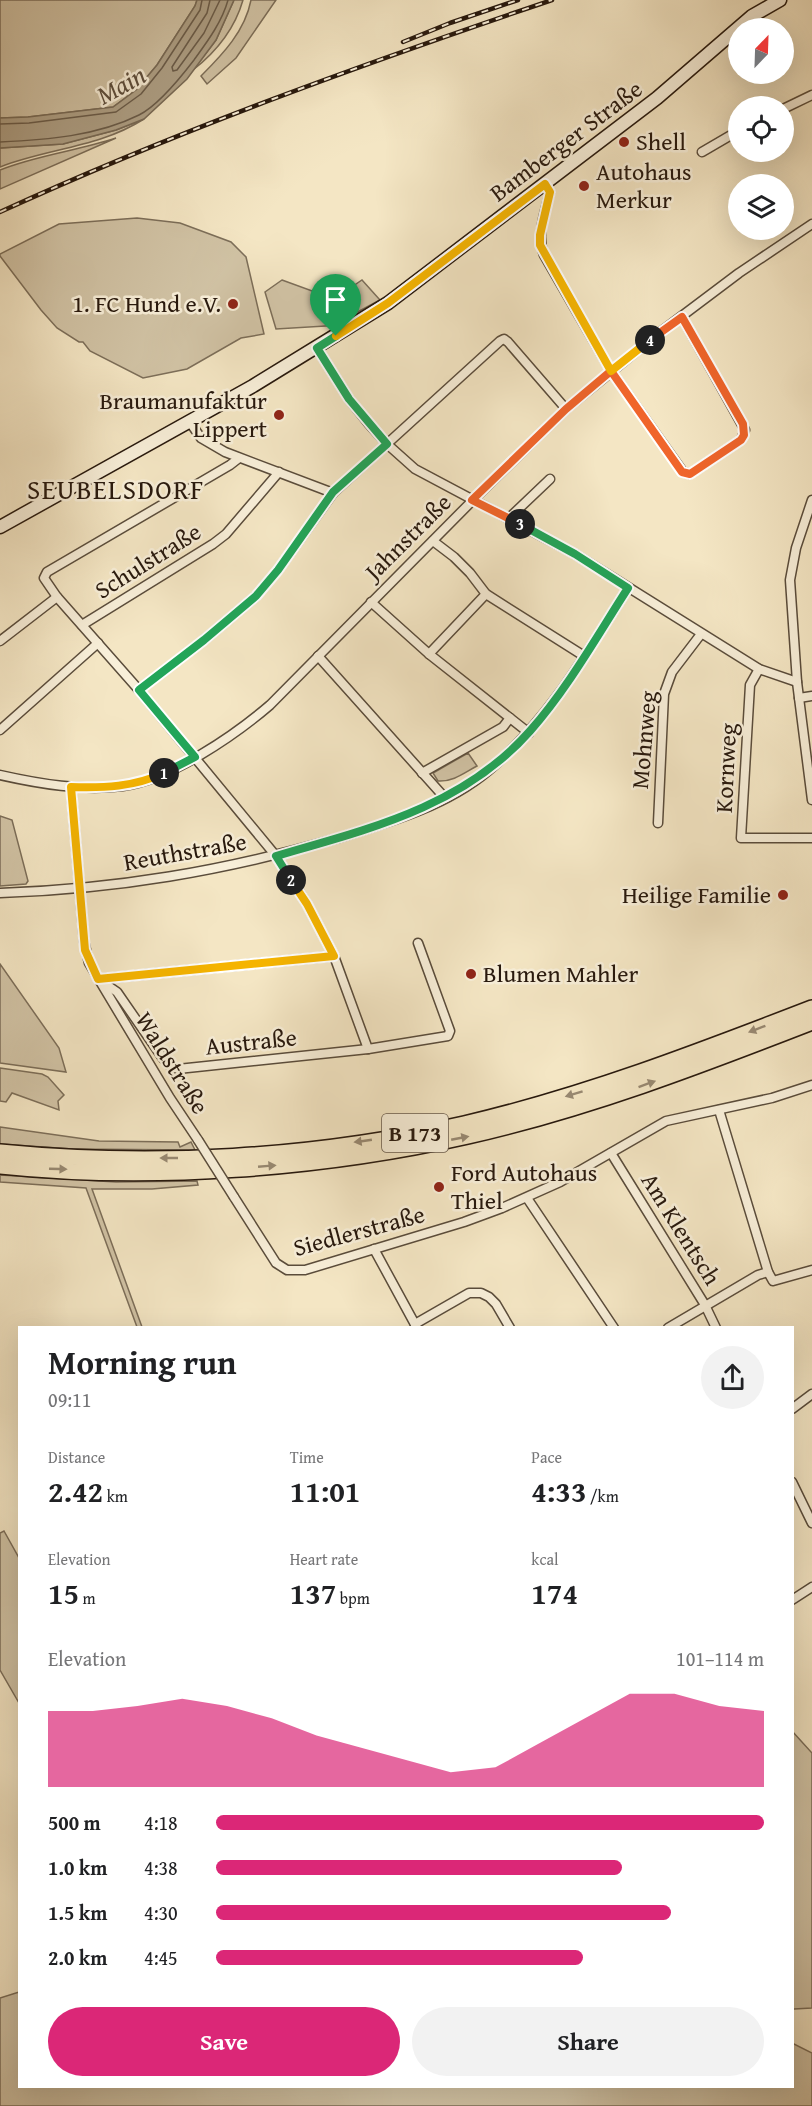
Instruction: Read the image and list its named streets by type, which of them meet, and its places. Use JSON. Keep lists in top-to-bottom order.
{
  "streets": {
    "highway": ["B 173"],
    "street": [
      "Bamberger Straße",
      "Jahnstraße",
      "Schulstraße",
      "Mohnweg",
      "Kornweg",
      "Reuthstraße",
      "Austraße",
      "Waldstraße",
      "Am Klentsch",
      "Siedlerstraße"
    ]
  },
  "crossings": [
    ["Jahnstraße", "Waldstraße"],
    ["Reuthstraße", "Waldstraße"],
    ["Austraße", "Waldstraße"],
    ["Waldstraße", "Siedlerstraße"],
    ["Am Klentsch", "Siedlerstraße"]
  ],
  "districts": ["SEUBELSDORF"],
  "water": ["Main"],
  "places": [
    "Shell",
    "Autohaus Merkur",
    "1. FC Hund e.V.",
    "Braumanufaktur Lippert",
    "Heilige Familie",
    "Blumen Mahler",
    "Ford Autohaus Thiel"
  ],
  "north": "top right",
  "page": {
    "pins": [
      "4",
      "3",
      "1",
      "2"
    ],
    "heading": ["Morning run", "09:11"],
    "stats": [
      ["Distance", "2.42 km"],
      ["Time", "11:01"],
      ["Pace", "4:33 /km"],
      ["Elevation", "15 m"],
      ["Heart rate", "137 bpm"],
      ["kcal", "174"]
    ],
    "chart": ["Elevation", "101–114 m"],
    "list": [
      {
        "name": "500 m",
        "note": "4:18"
      },
      {
        "name": "1.0 km",
        "note": "4:38"
      },
      {
        "name": "1.5 km",
        "note": "4:30"
      },
      {
        "name": "2.0 km",
        "note": "4:45"
      }
    ],
    "buttons": ["Save", "Share"]
  }
}
